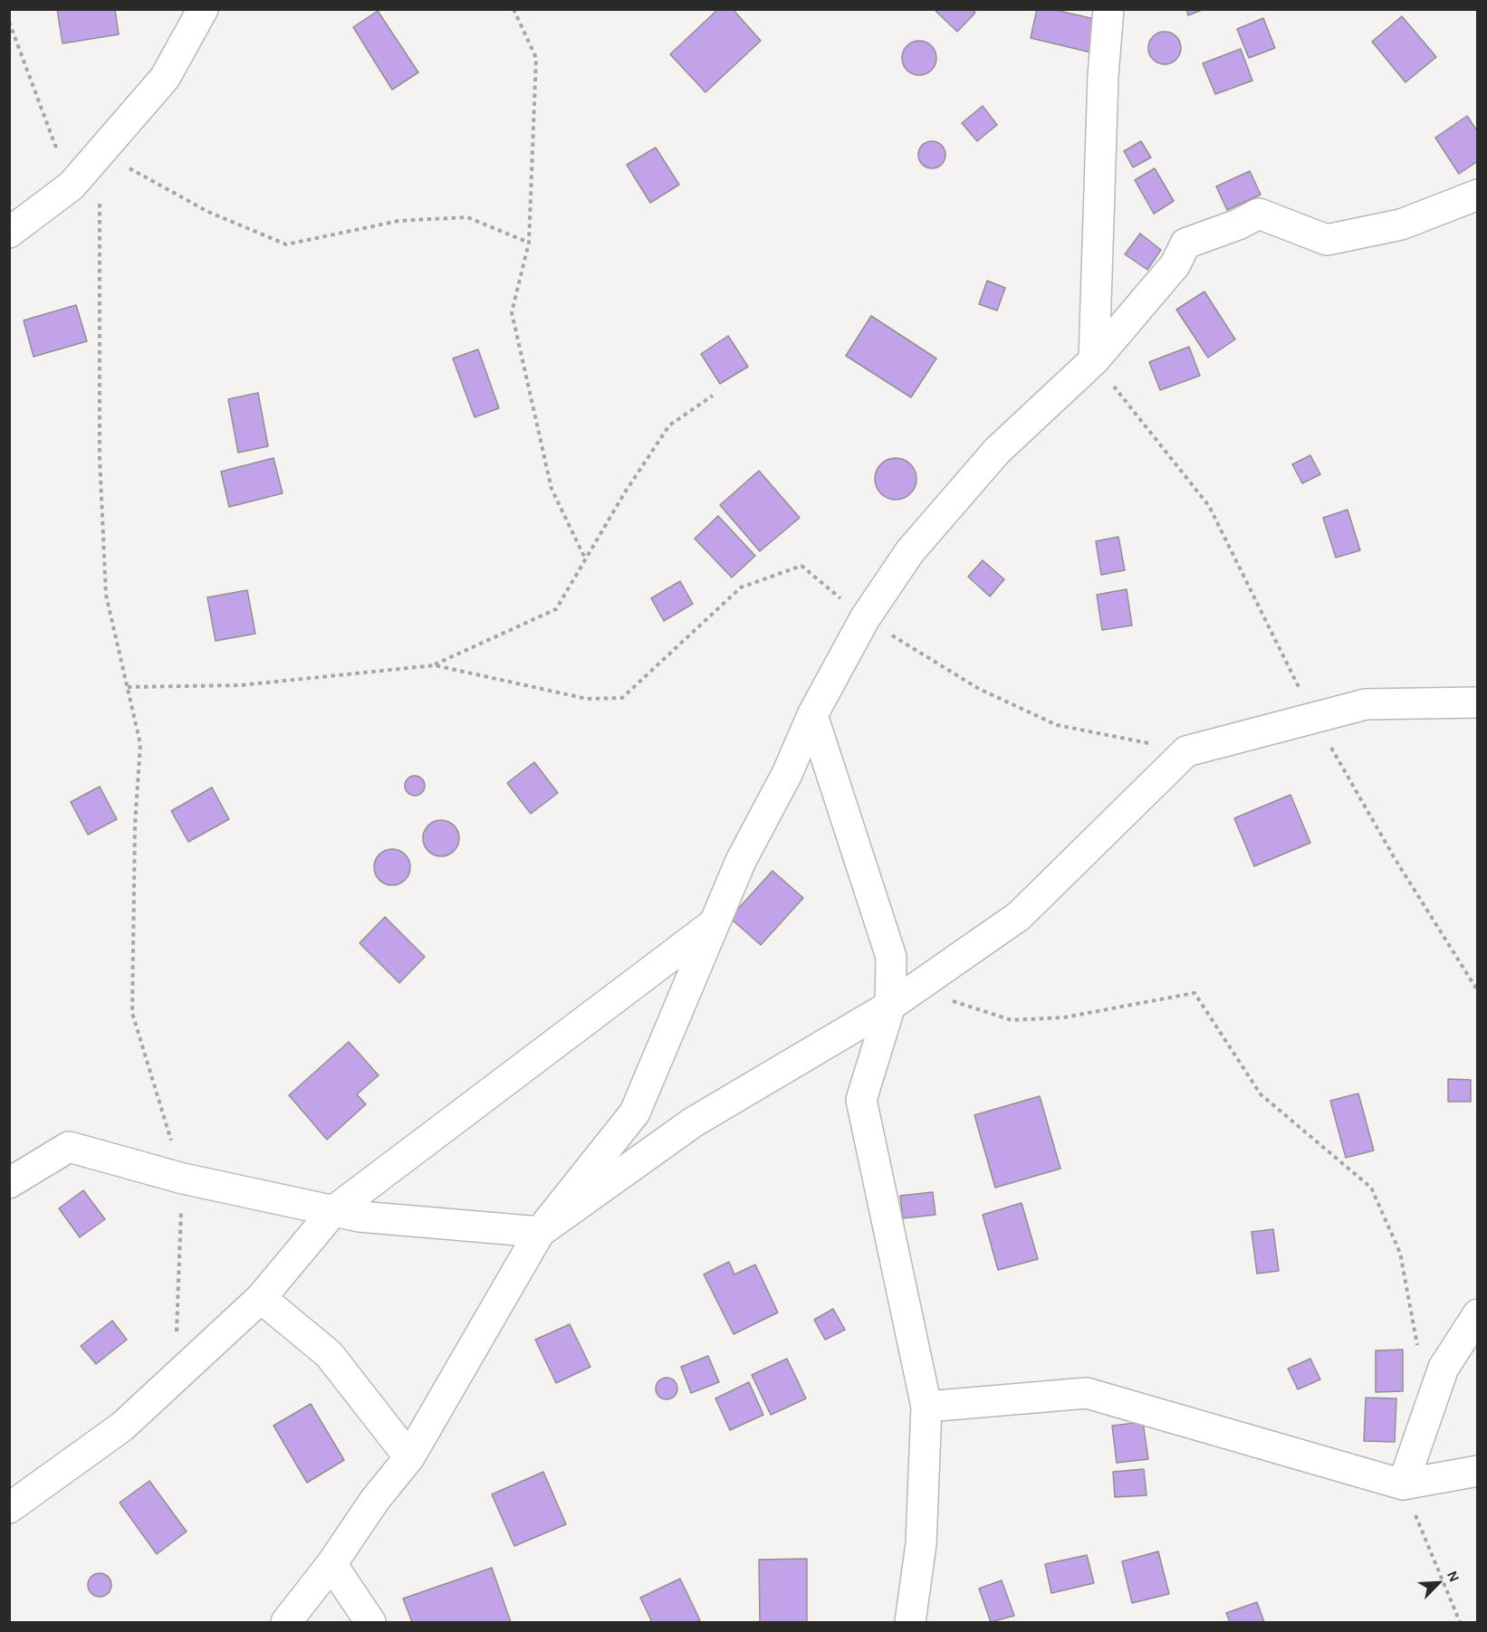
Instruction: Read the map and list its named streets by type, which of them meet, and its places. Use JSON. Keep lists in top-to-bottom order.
{
  "north": "top right"
}
